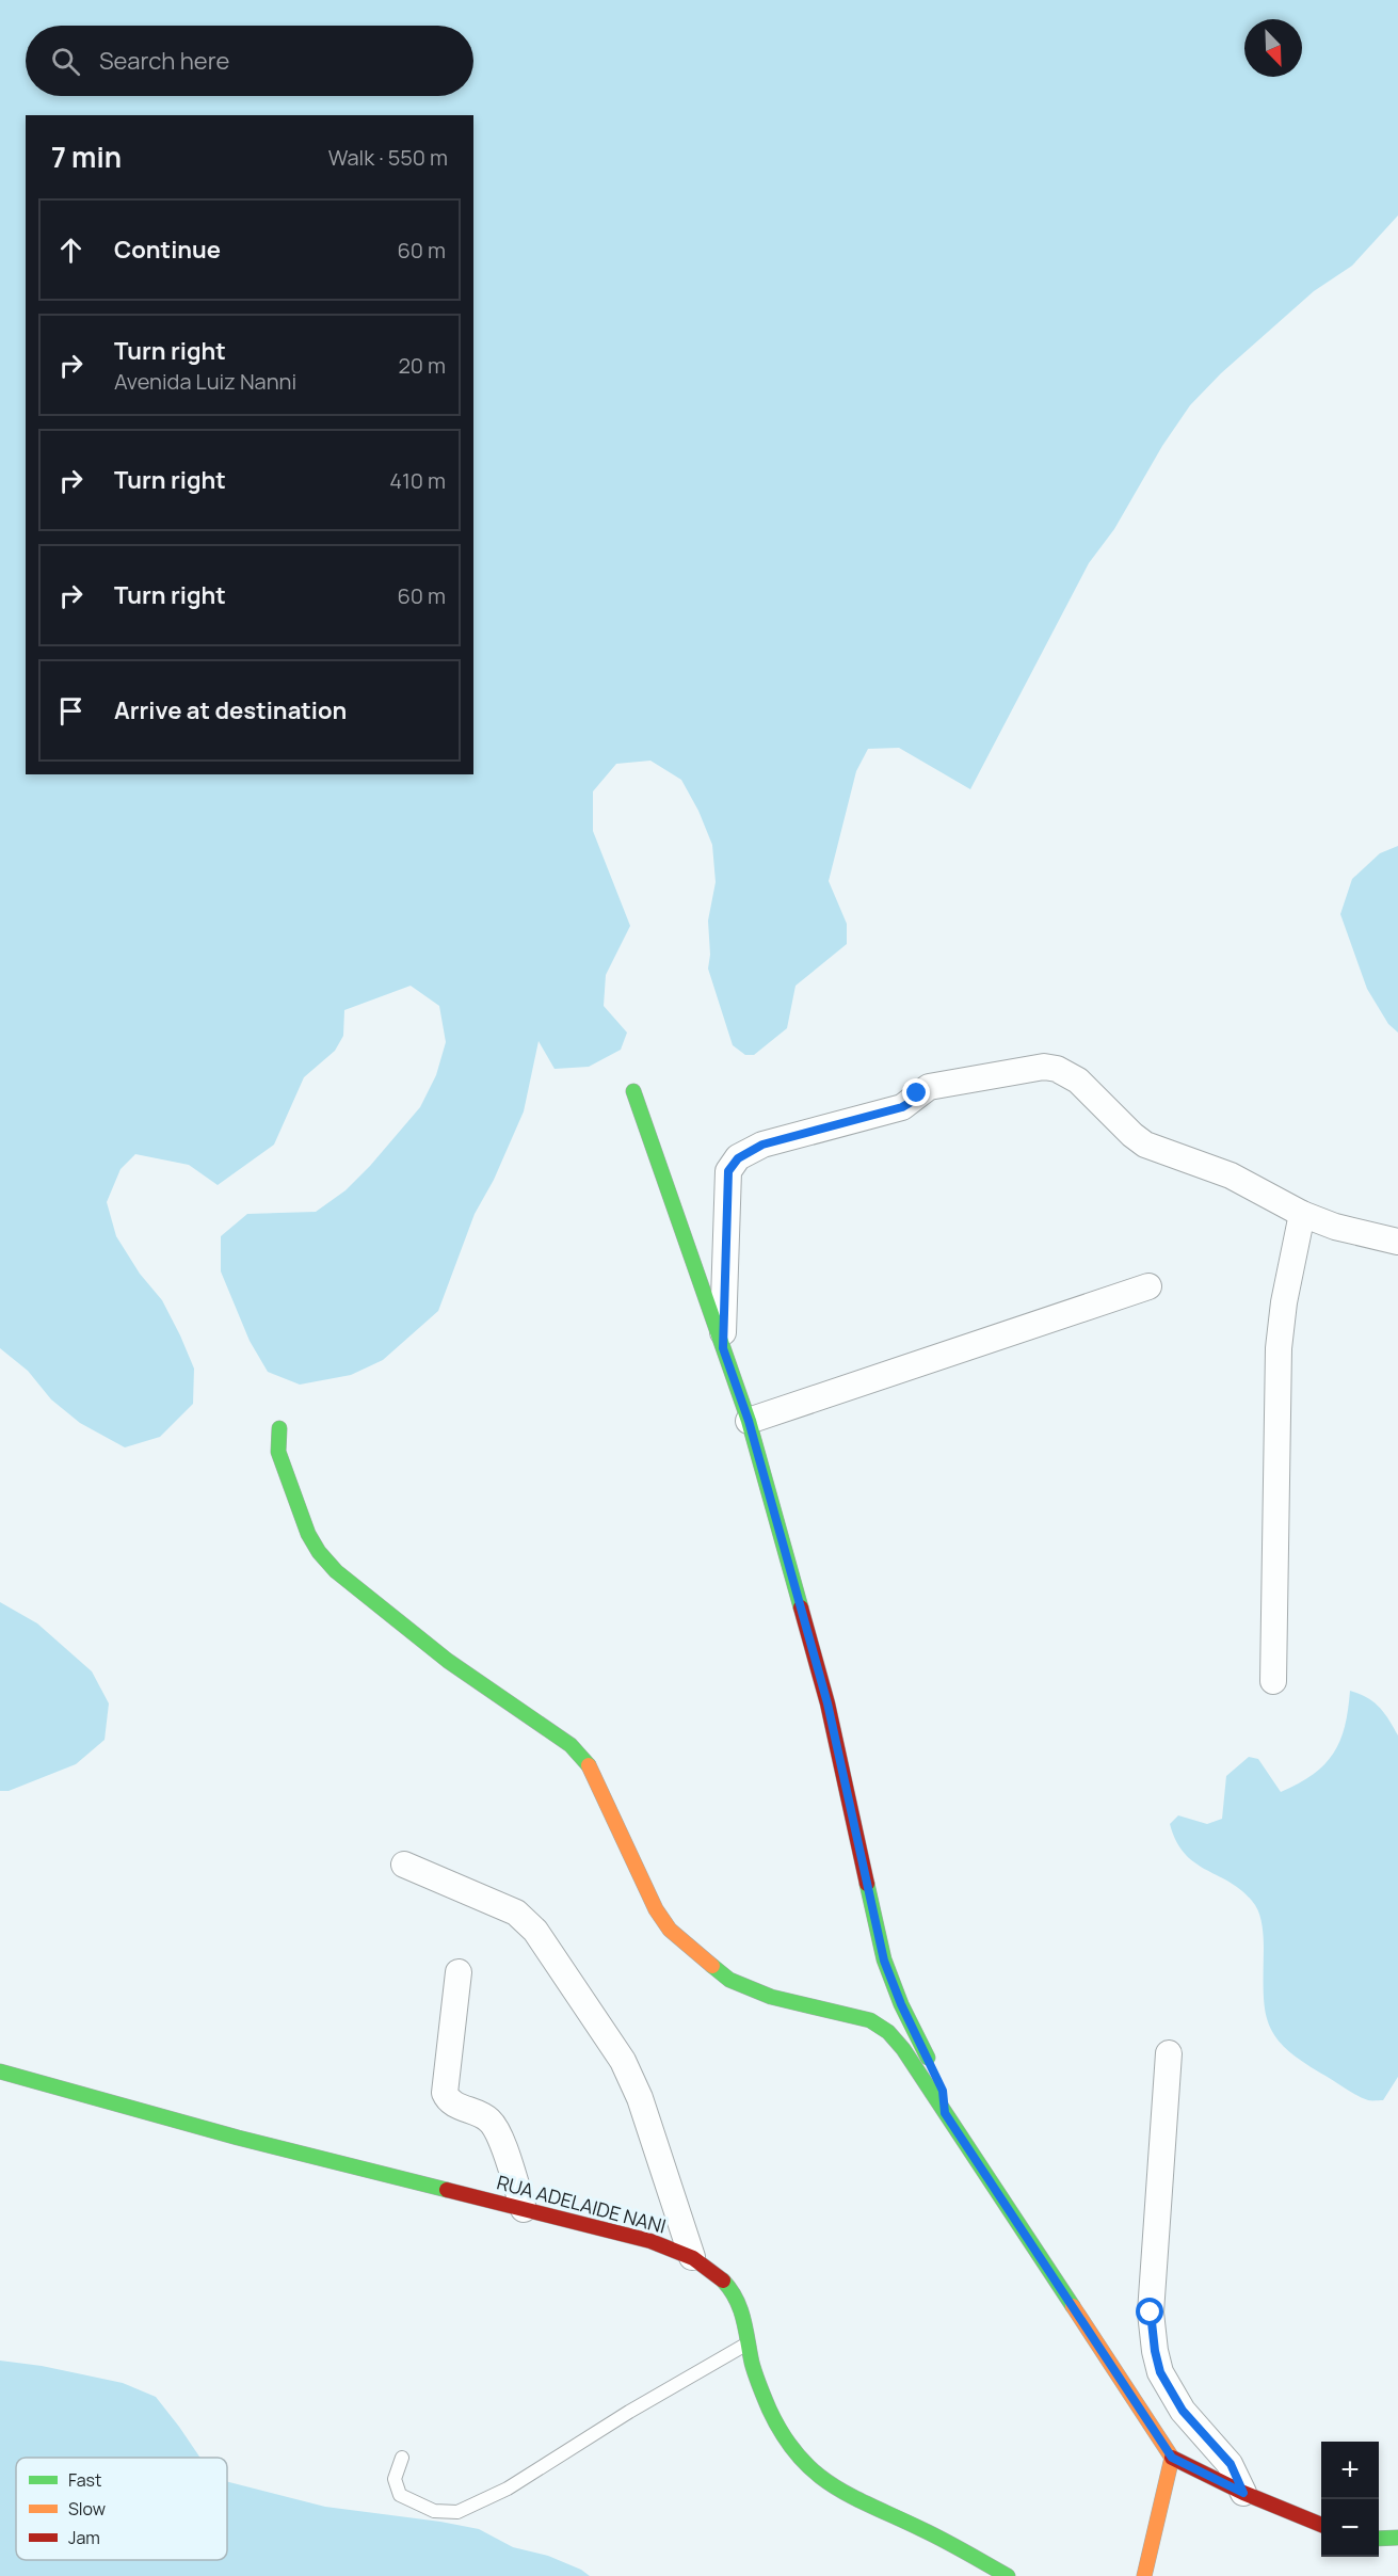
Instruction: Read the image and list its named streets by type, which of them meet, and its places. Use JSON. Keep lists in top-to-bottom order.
{
  "streets": {
    "street": ["RUA ADELAIDE NANI"]
  },
  "legend": ["Fast", "Slow", "Jam"],
  "north": "bottom right",
  "page": {
    "search": "Search here",
    "heading": ["7 min", "Walk · 550 m"],
    "list": [
      ["Continue", "60 m"],
      ["Turn right", "Avenida Luiz Nanni", "20 m"],
      ["Turn right", "410 m"],
      ["Turn right", "60 m"],
      "Arrive at destination"
    ],
    "map_buttons": ["+", "−"]
  }
}
